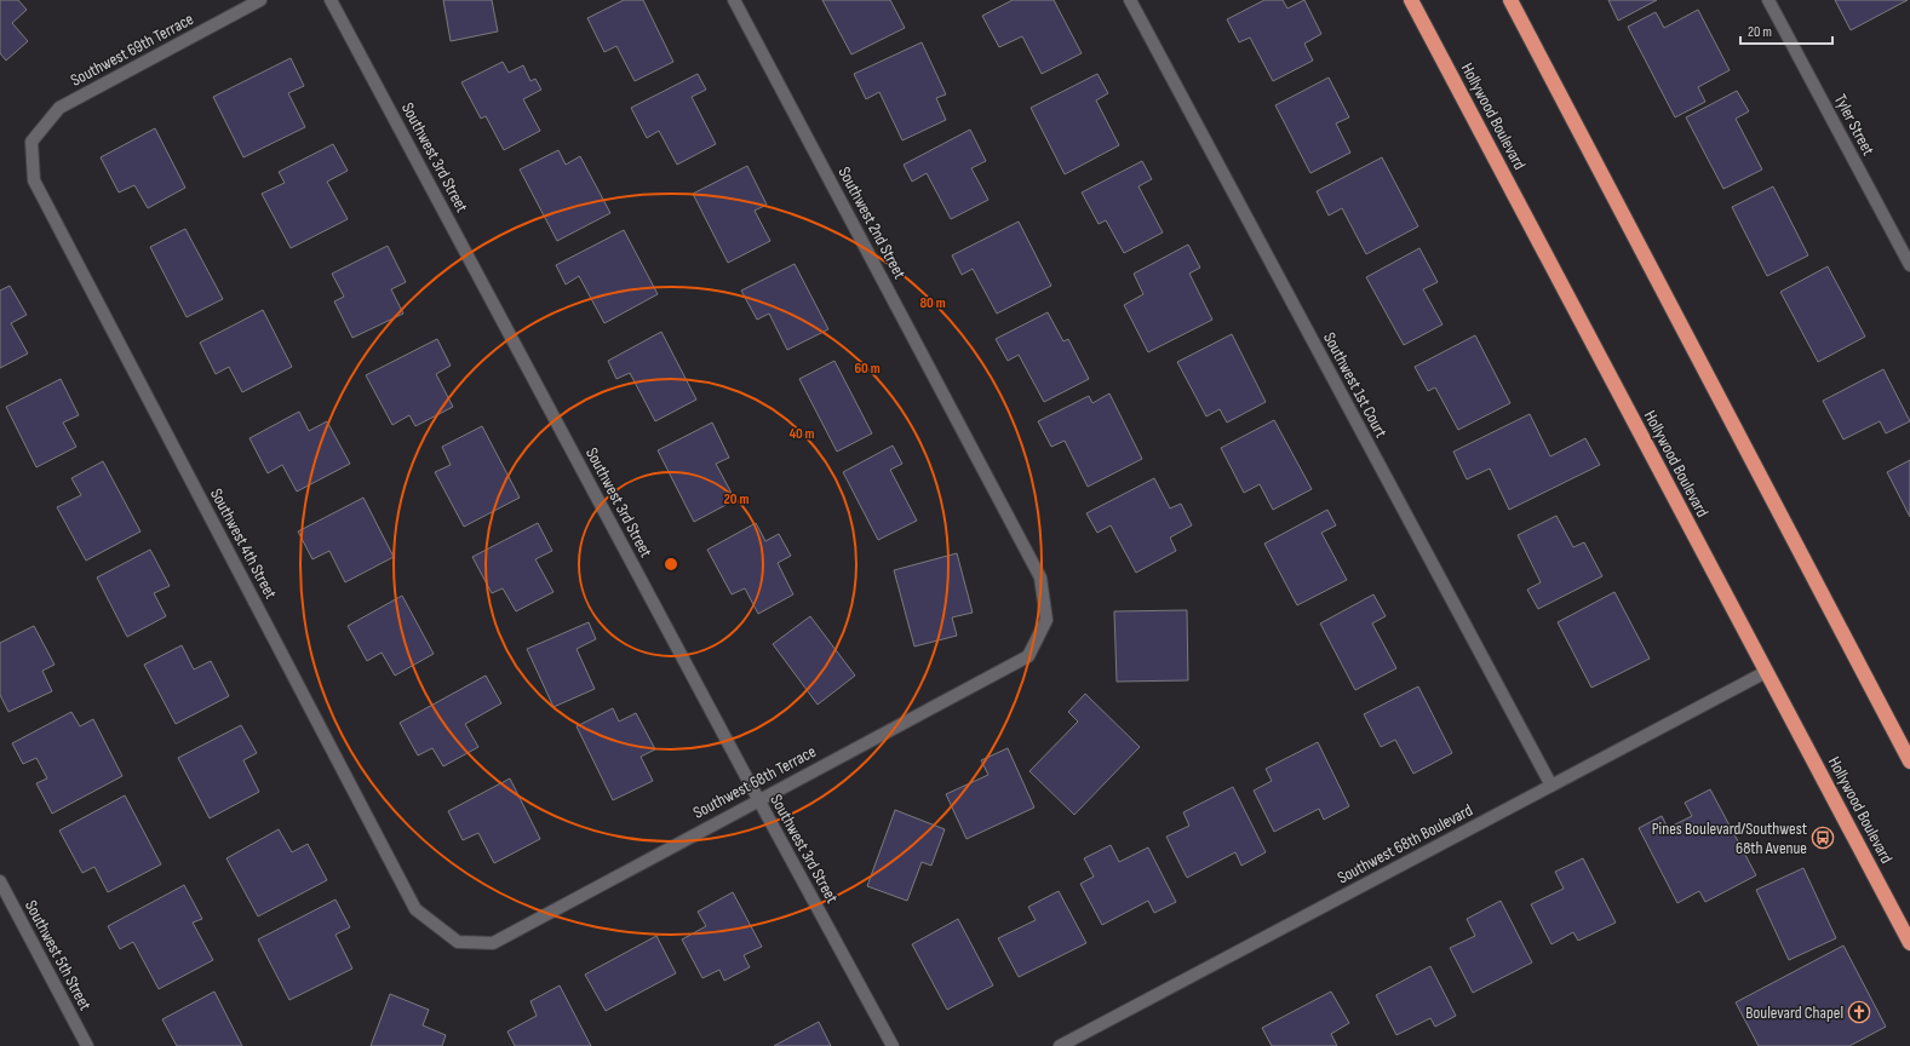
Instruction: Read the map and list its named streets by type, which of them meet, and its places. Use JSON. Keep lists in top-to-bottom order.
{
  "streets": {
    "highway": ["Hollywood Boulevard"],
    "street": [
      "Southwest 69th Terrace",
      "Tyler Street",
      "Southwest 3rd Street",
      "Southwest 2nd Street",
      "Southwest 1st Court",
      "Southwest 4th Street",
      "Southwest 68th Terrace",
      "Southwest 68th Boulevard",
      "Southwest 5th Street"
    ]
  },
  "crossings": [
    ["Southwest 69th Terrace", "Southwest 4th Street"],
    ["Hollywood Boulevard", "Southwest 68th Boulevard"],
    ["Southwest 3rd Street", "Southwest 68th Terrace"],
    ["Southwest 2nd Street", "Southwest 68th Terrace"],
    ["Southwest 1st Court", "Southwest 68th Boulevard"],
    ["Southwest 4th Street", "Southwest 68th Terrace"]
  ],
  "places": {
    "bus stop": ["Pines Boulevard/Southwest 68th Avenue"],
    "church": ["Boulevard Chapel"]
  },
  "scale_bar": "20 m",
  "rings": [
    "80 m",
    "60 m",
    "40 m",
    "20 m"
  ]
}
